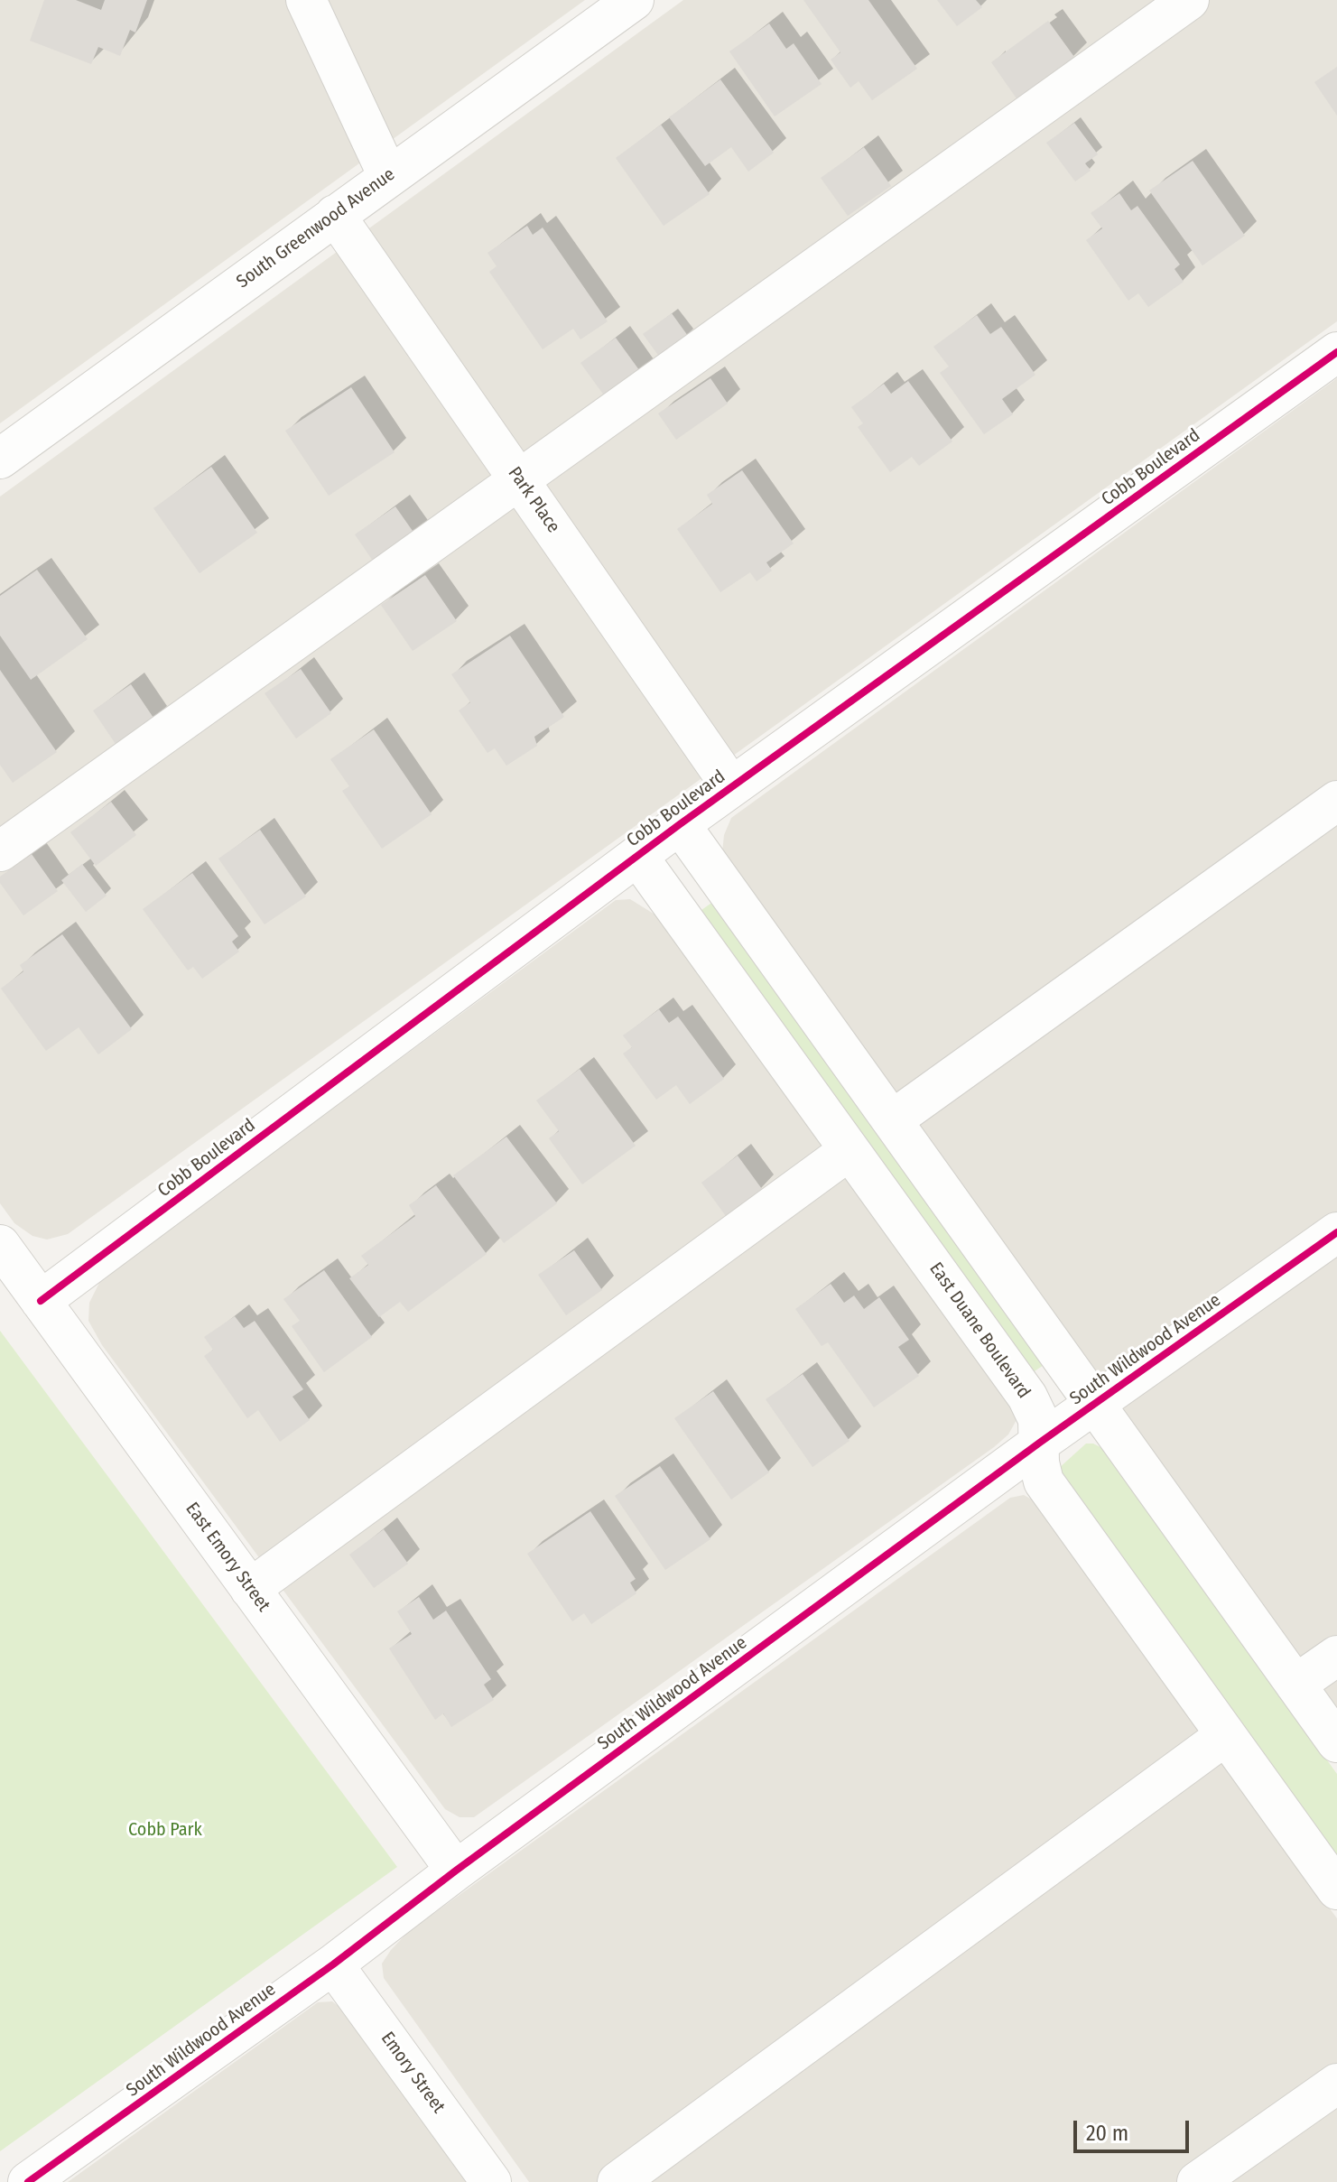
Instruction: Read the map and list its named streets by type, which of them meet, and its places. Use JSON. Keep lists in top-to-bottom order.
{
  "streets": {
    "street": [
      "South Greenwood Avenue",
      "Cobb Boulevard",
      "Park Place",
      "East Duane Boulevard",
      "South Wildwood Avenue",
      "East Emory Street",
      "Emory Street"
    ]
  },
  "crossings": [
    ["South Greenwood Avenue", "Park Place"],
    ["Cobb Boulevard", "Park Place"],
    ["Cobb Boulevard", "East Duane Boulevard"],
    ["Cobb Boulevard", "East Emory Street"],
    ["East Duane Boulevard", "South Wildwood Avenue"],
    ["South Wildwood Avenue", "East Emory Street"],
    ["South Wildwood Avenue", "Emory Street"]
  ],
  "parks": ["Cobb Park"],
  "scale_bar": "20 m"
}
